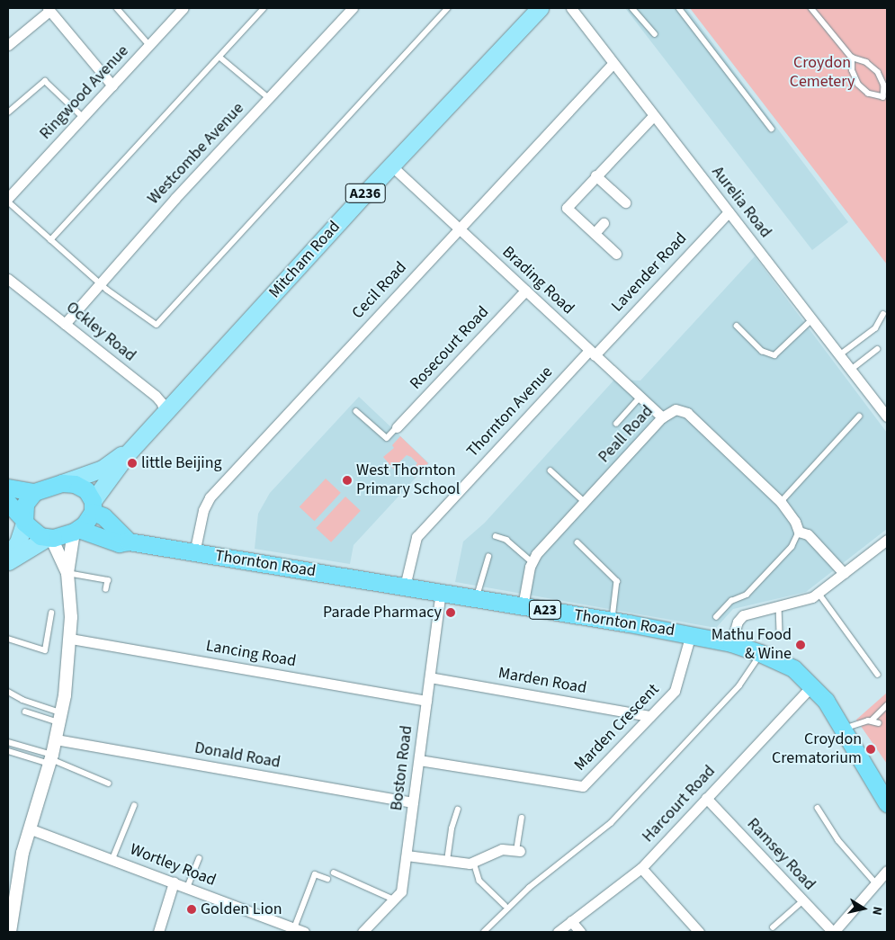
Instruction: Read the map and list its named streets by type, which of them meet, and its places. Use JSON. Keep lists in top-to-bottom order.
{
  "streets": {
    "highway": ["Thornton Road", "A23"],
    "main road": ["A236", "Mitcham Road"],
    "street": [
      "Ringwood Avenue",
      "Westcombe Avenue",
      "Aurelia Road",
      "Lavender Road",
      "Brading Road",
      "Cecil Road",
      "Ockley Road",
      "Rosecourt Road",
      "Thornton Avenue",
      "Peall Road",
      "Lancing Road",
      "Marden Road",
      "Marden Crescent",
      "Donald Road",
      "Boston Road",
      "Harcourt Road",
      "Ramsey Road",
      "Wortley Road"
    ]
  },
  "crossings": [
    ["Westcombe Avenue", "Ockley Road"],
    ["Aurelia Road", "Lavender Road"],
    ["Aurelia Road", "Cecil Road"],
    ["Mitcham Road", "Brading Road"],
    ["Mitcham Road", "Ockley Road"],
    ["Mitcham Road", "Thornton Road"],
    ["Lavender Road", "Brading Road"],
    ["Lavender Road", "Thornton Avenue"],
    ["Brading Road", "Cecil Road"],
    ["Brading Road", "Rosecourt Road"],
    ["Brading Road", "Thornton Avenue"],
    ["Brading Road", "Peall Road"],
    ["Cecil Road", "Thornton Road"],
    ["Thornton Avenue", "Thornton Road"],
    ["Thornton Road", "Marden Crescent"],
    ["Thornton Road", "Boston Road"],
    ["Thornton Road", "Harcourt Road"],
    ["Lancing Road", "Boston Road"],
    ["Marden Road", "Marden Crescent"],
    ["Marden Road", "Boston Road"],
    ["Marden Crescent", "Boston Road"],
    ["Donald Road", "Boston Road"],
    ["Harcourt Road", "Ramsey Road"]
  ],
  "parks": ["Croydon Cemetery"],
  "places": [
    "little Beijing",
    "West Thornton Primary School",
    "Parade Pharmacy",
    "Mathu Food & Wine",
    "Croydon Crematorium",
    "Golden Lion"
  ],
  "north": "right"
}
